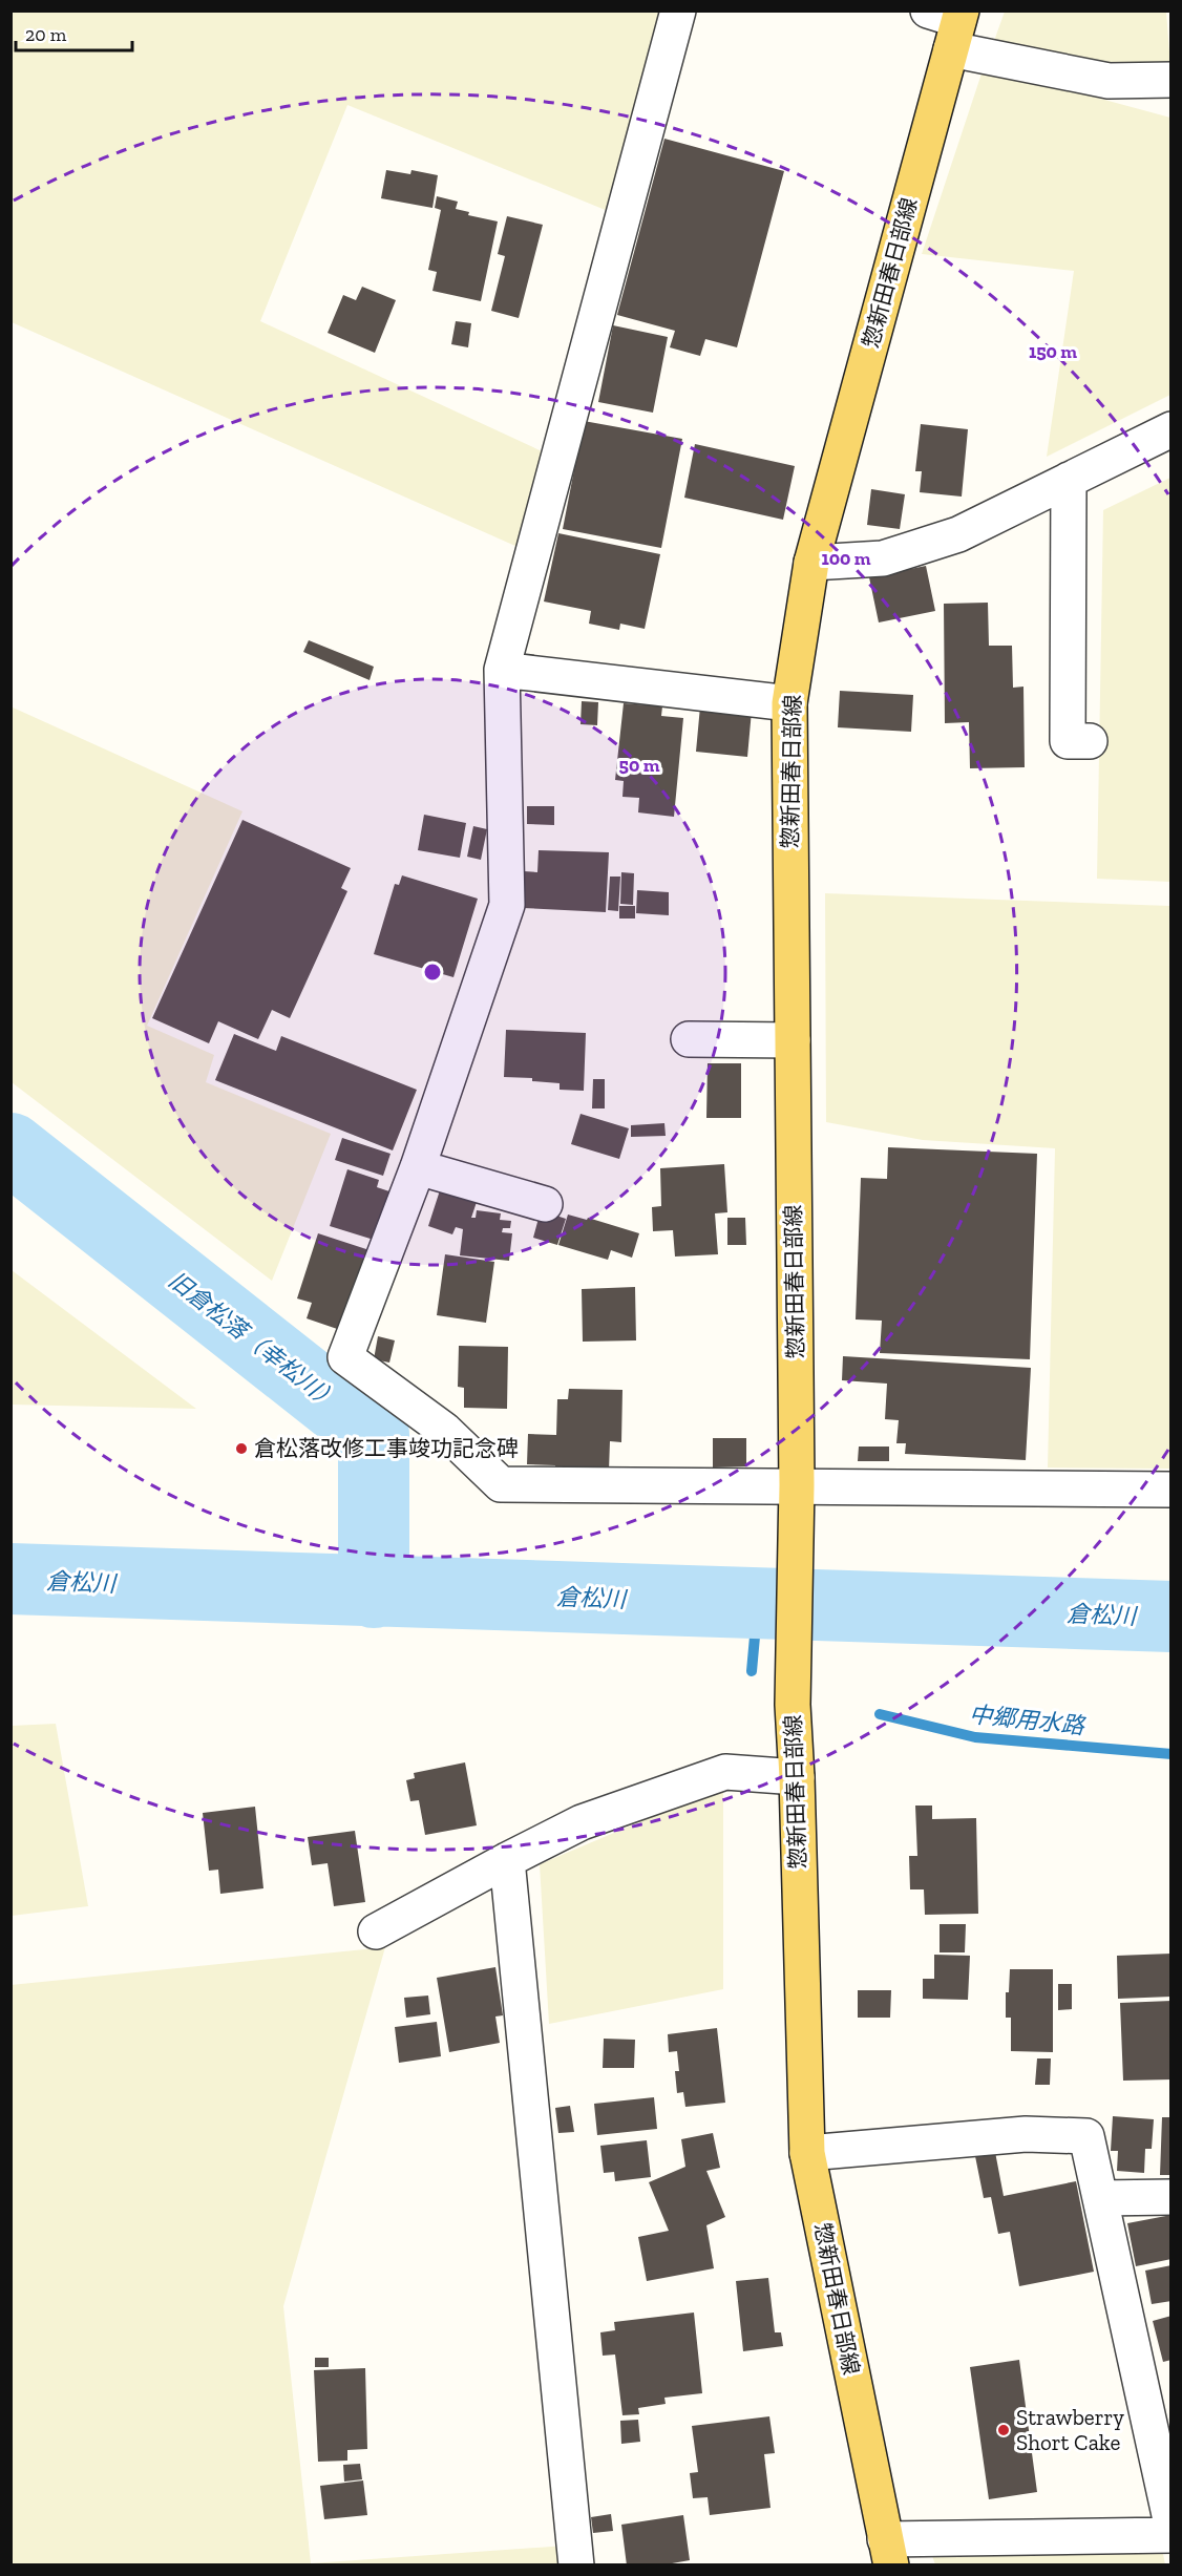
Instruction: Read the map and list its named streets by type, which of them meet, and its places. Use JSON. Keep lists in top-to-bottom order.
{
  "streets": {
    "main road": ["惣新田春日部線"]
  },
  "water": ["旧倉松落（幸松川）", "倉松川", "中郷用水路"],
  "places": ["倉松落改修工事竣功記念碑", "Strawberry Short Cake"],
  "scale_bar": "20 m",
  "rings": ["150 m", "100 m", "50 m"]
}
